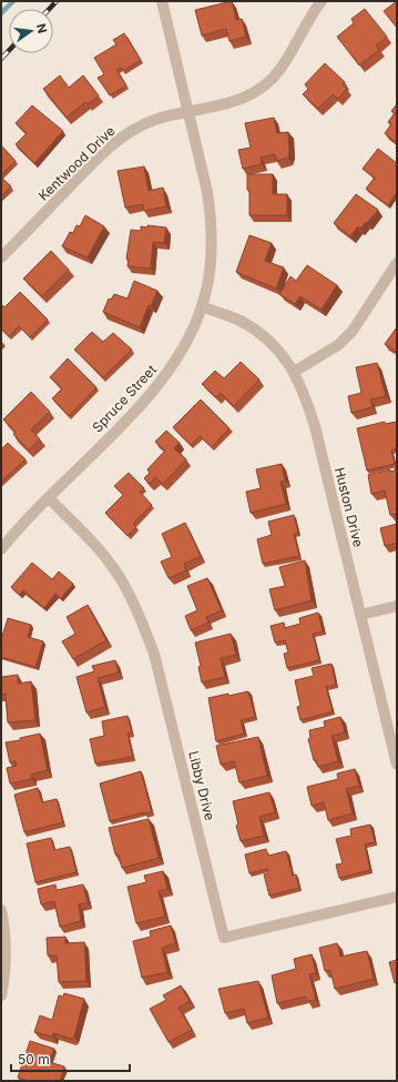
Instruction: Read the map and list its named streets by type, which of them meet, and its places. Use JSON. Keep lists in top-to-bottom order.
{
  "streets": {
    "street": [
      "Kentwood Drive",
      "Spruce Street",
      "Huston Drive",
      "Libby Drive"
    ]
  },
  "crossings": [
    ["Kentwood Drive", "Spruce Street"],
    ["Spruce Street", "Huston Drive"],
    ["Spruce Street", "Libby Drive"]
  ],
  "scale_bar": "50 m",
  "north": "right"
}
